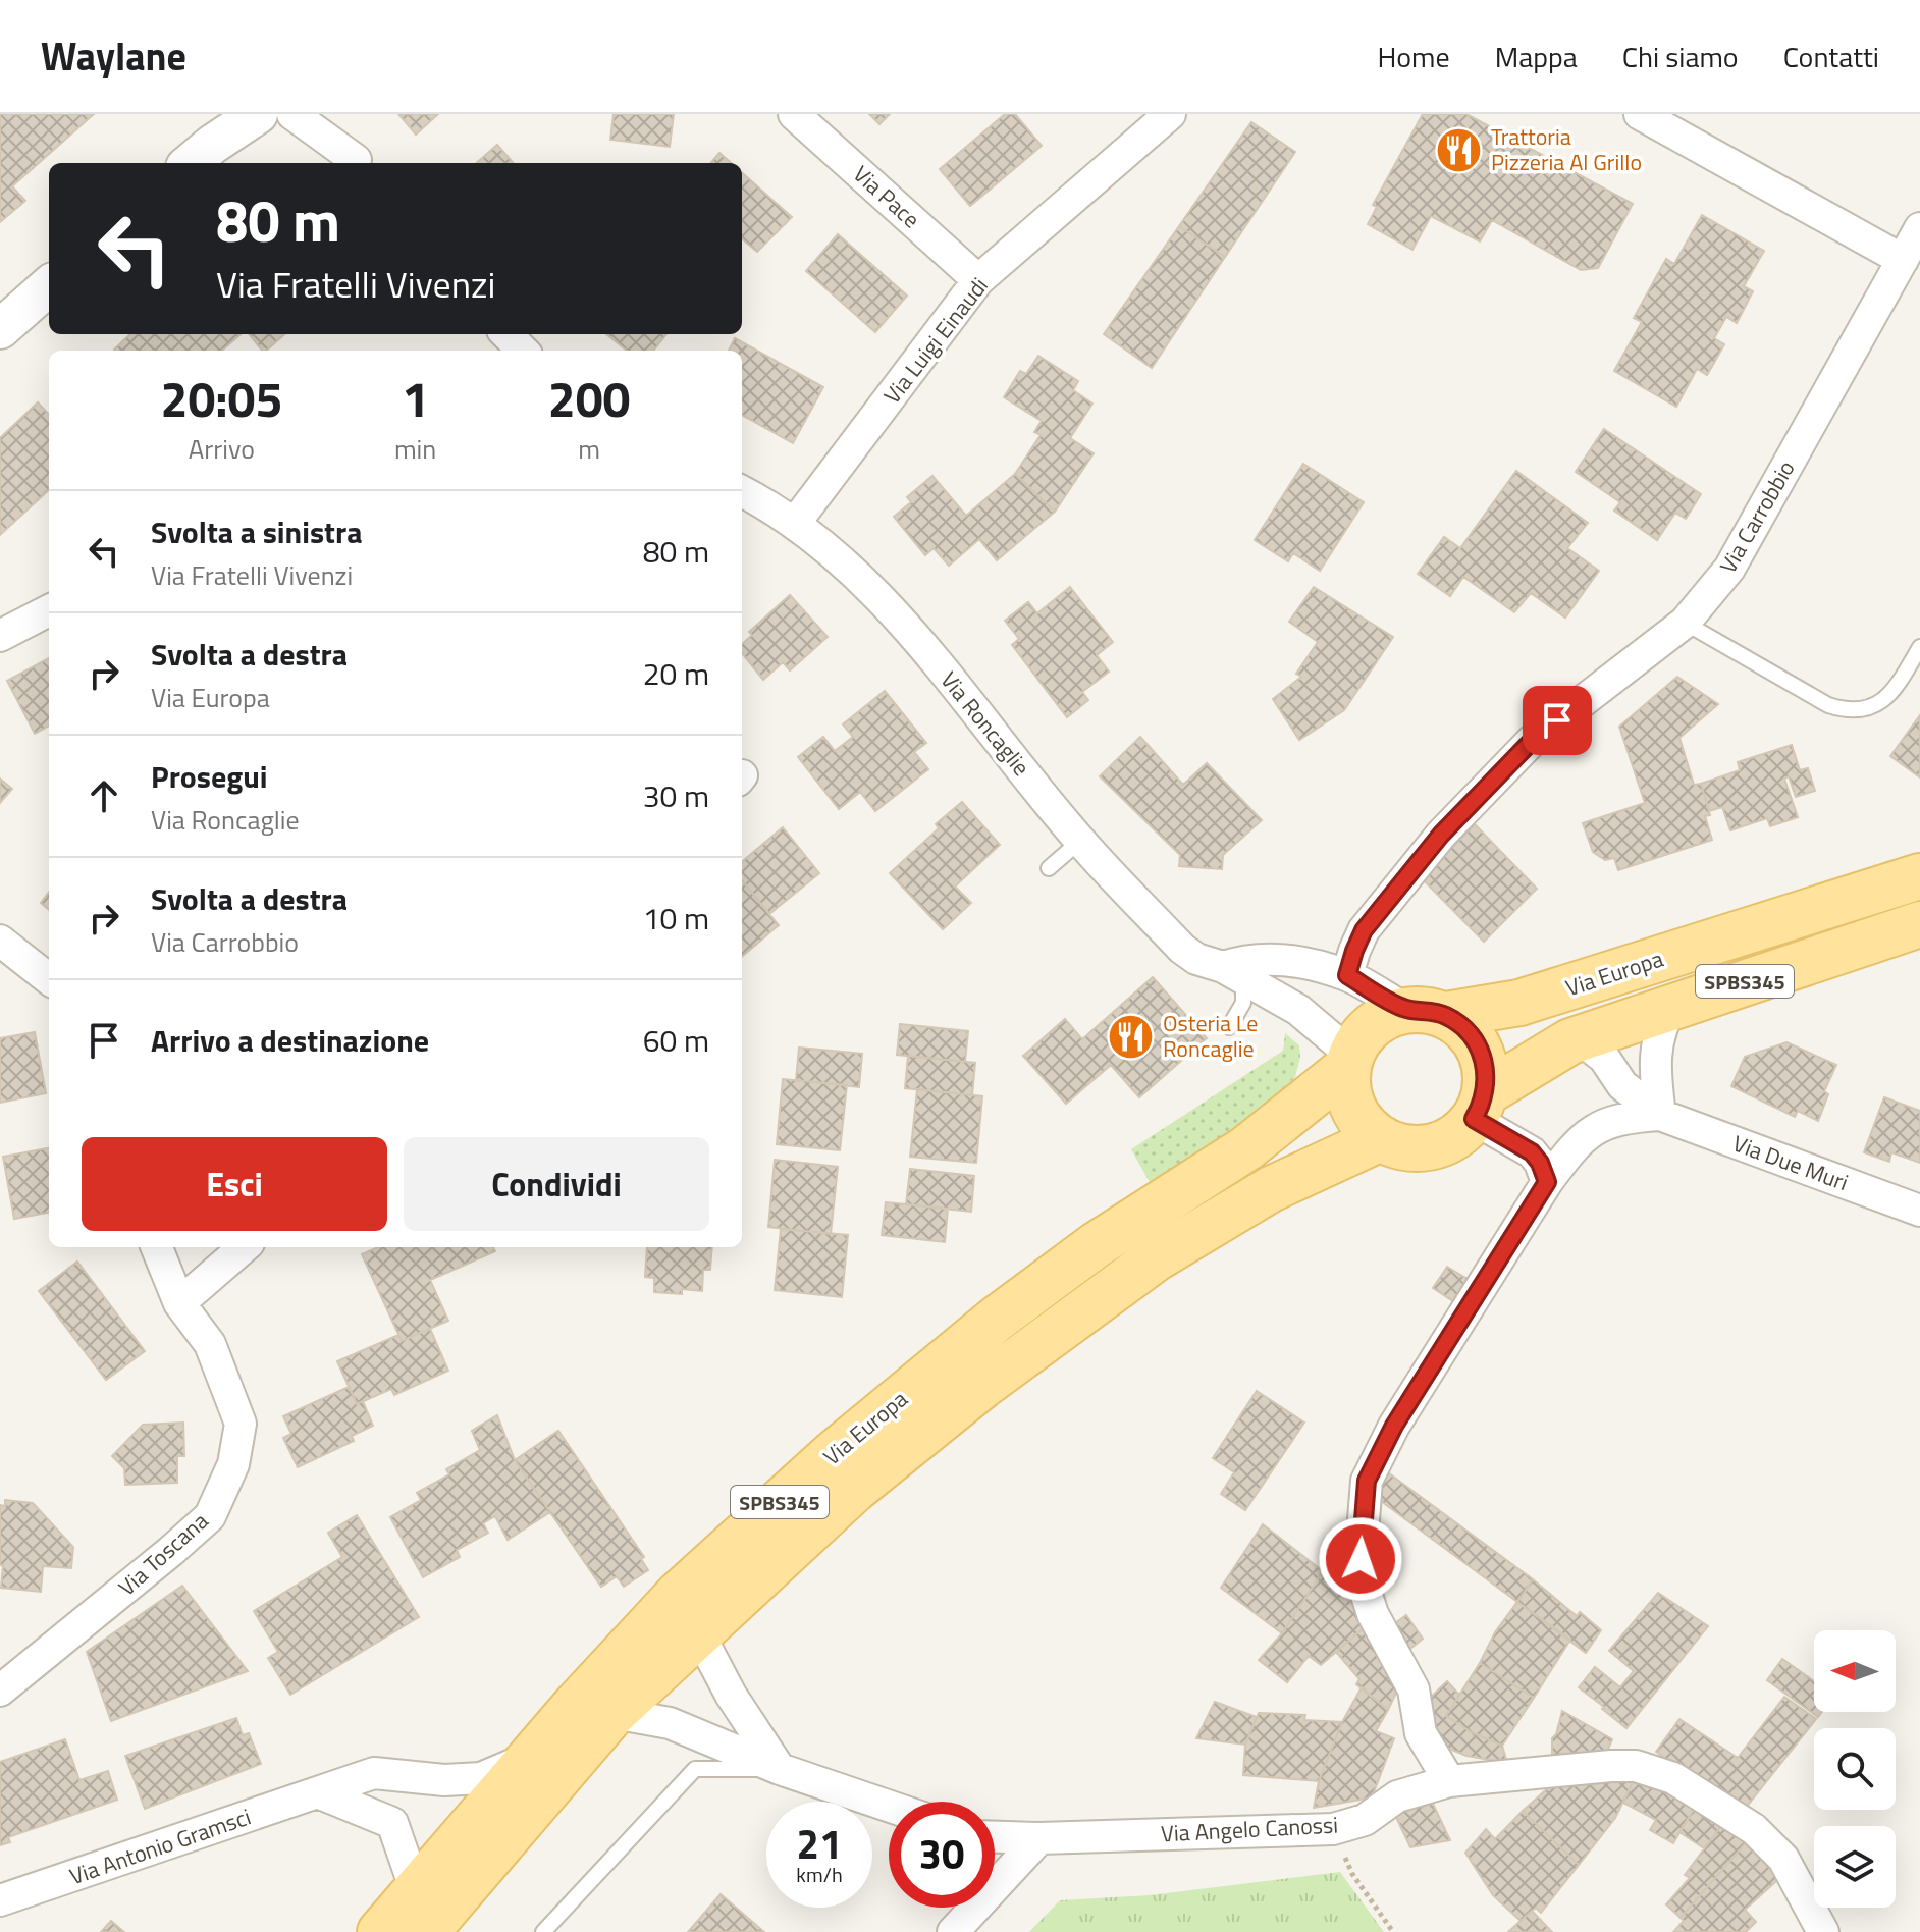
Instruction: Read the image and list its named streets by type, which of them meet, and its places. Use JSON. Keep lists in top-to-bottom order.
{
  "streets": {
    "main road": ["Via Europa", "SPBS345"],
    "street": [
      "Via Pace",
      "Via Luigi Einaudi",
      "Via Carrobbio",
      "Via Roncaglie",
      "Via Due Muri",
      "Via Toscana",
      "Via Angelo Canossi",
      "Via Antonio Gramsci"
    ]
  },
  "crossings": [
    ["Via Pace", "Via Luigi Einaudi"],
    ["Via Luigi Einaudi", "Via Roncaglie"],
    ["Via Roncaglie", "Via Europa"],
    ["Via Roncaglie", "SPBS345"],
    ["Via Europa", "SPBS345"],
    ["Via Europa", "Via Antonio Gramsci"],
    ["SPBS345", "Via Due Muri"]
  ],
  "places": {
    "restaurant": ["Trattoria Pizzeria Al Grillo", "Osteria Le Roncaglie"]
  },
  "north": "left",
  "page": {
    "header": "Waylane",
    "nav": [
      "Home",
      "Mappa",
      "Chi siamo",
      "Contatti"
    ],
    "turn": ["80 m", "Via Fratelli Vivenzi"],
    "eta": [
      "20:05",
      "Arrivo",
      "1",
      "min",
      "200",
      "m"
    ],
    "list": [
      {
        "name": "Svolta a sinistra",
        "note": "Via Fratelli Vivenzi",
        "value": "80 m"
      },
      {
        "name": "Svolta a destra",
        "note": "Via Europa",
        "value": "20 m"
      },
      {
        "name": "Prosegui",
        "note": "Via Roncaglie",
        "value": "30 m"
      },
      {
        "name": "Svolta a destra",
        "note": "Via Carrobbio",
        "value": "10 m"
      },
      {
        "name": "Arrivo a destinazione",
        "value": "60 m"
      }
    ],
    "buttons": ["Esci", "Condividi"],
    "speed": "21 km/h",
    "limit": "30"
  }
}
